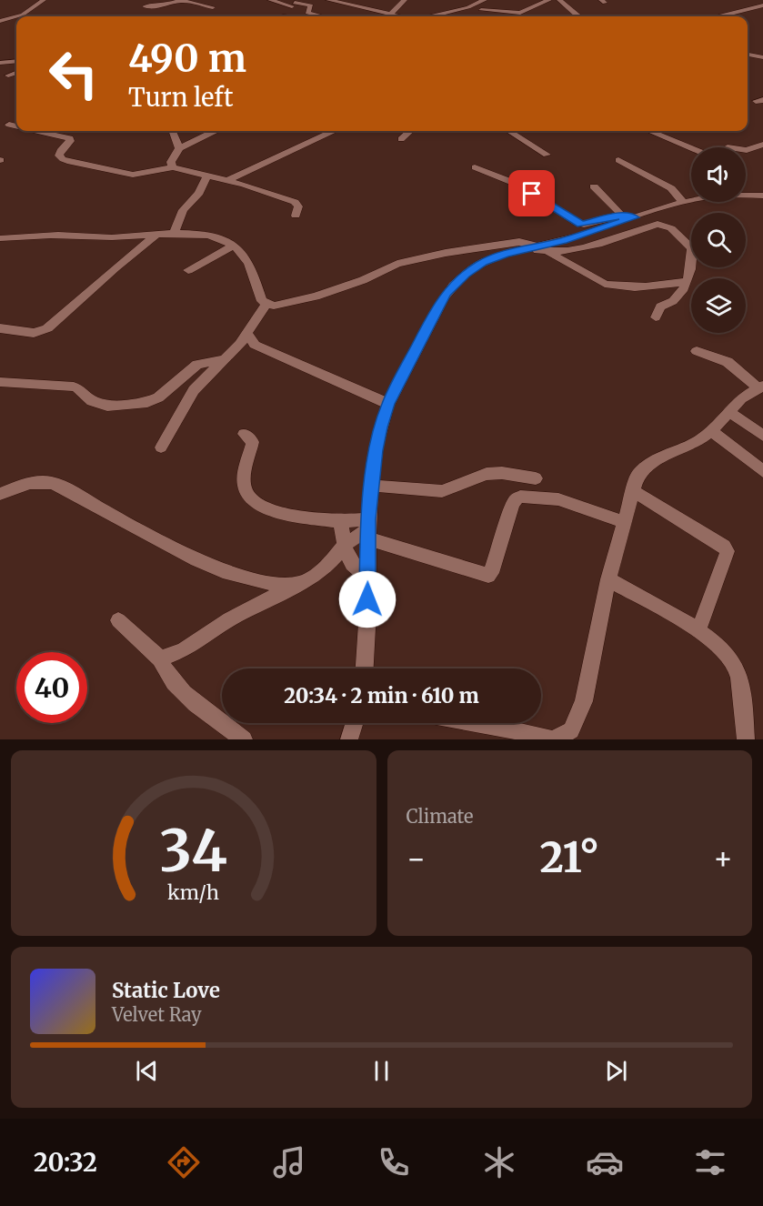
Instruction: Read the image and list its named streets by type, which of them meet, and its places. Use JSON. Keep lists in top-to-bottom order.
{
  "page": {
    "turn": ["490 m", "Turn left"],
    "limit": "40",
    "trip": "20:34 · 2 min · 610 m",
    "tile": "Climate",
    "heat": ["−", "21°", "+"],
    "song": ["Static Love", "Velvet Ray"],
    "tabs": "20:32",
    "gauge": ["34", "km/h"]
  }
}
